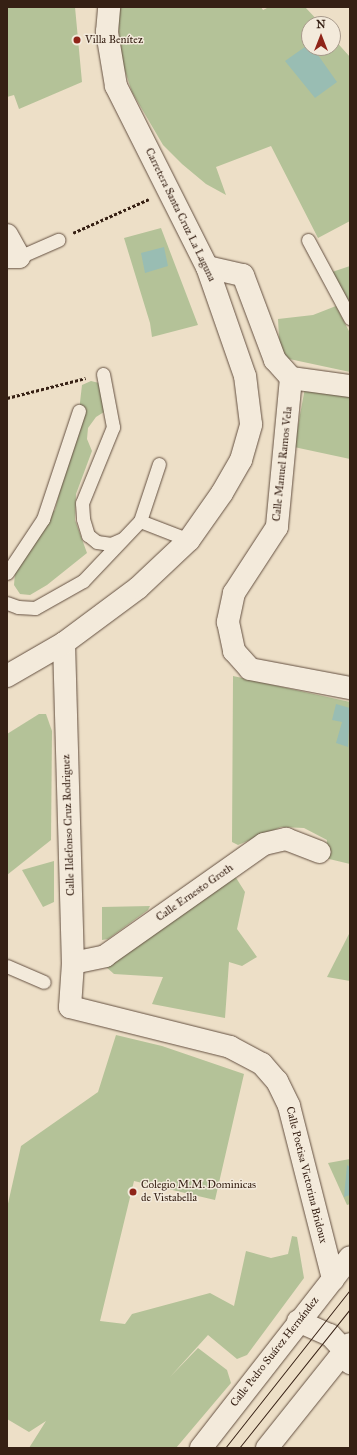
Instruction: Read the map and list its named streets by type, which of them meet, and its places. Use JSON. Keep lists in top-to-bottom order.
{
  "streets": {
    "street": [
      "Carretera Santa Cruz La Laguna",
      "Calle Manuel Ramos Vela",
      "Calle Ildefonso Cruz Rodriguez",
      "Calle Ernesto Groth",
      "Calle Poetisa Victorina Bridoux",
      "Calle Pedro Suárez Hernández"
    ]
  },
  "crossings": [
    ["Carretera Santa Cruz La Laguna", "Calle Ildefonso Cruz Rodriguez"],
    ["Calle Ildefonso Cruz Rodriguez", "Calle Ernesto Groth"],
    ["Calle Ildefonso Cruz Rodriguez", "Calle Poetisa Victorina Bridoux"],
    ["Calle Poetisa Victorina Bridoux", "Calle Pedro Suárez Hernández"]
  ],
  "places": ["Villa Benítez", "Colegio M.M. Dominicas de Vistabella"],
  "north": "top"
}
